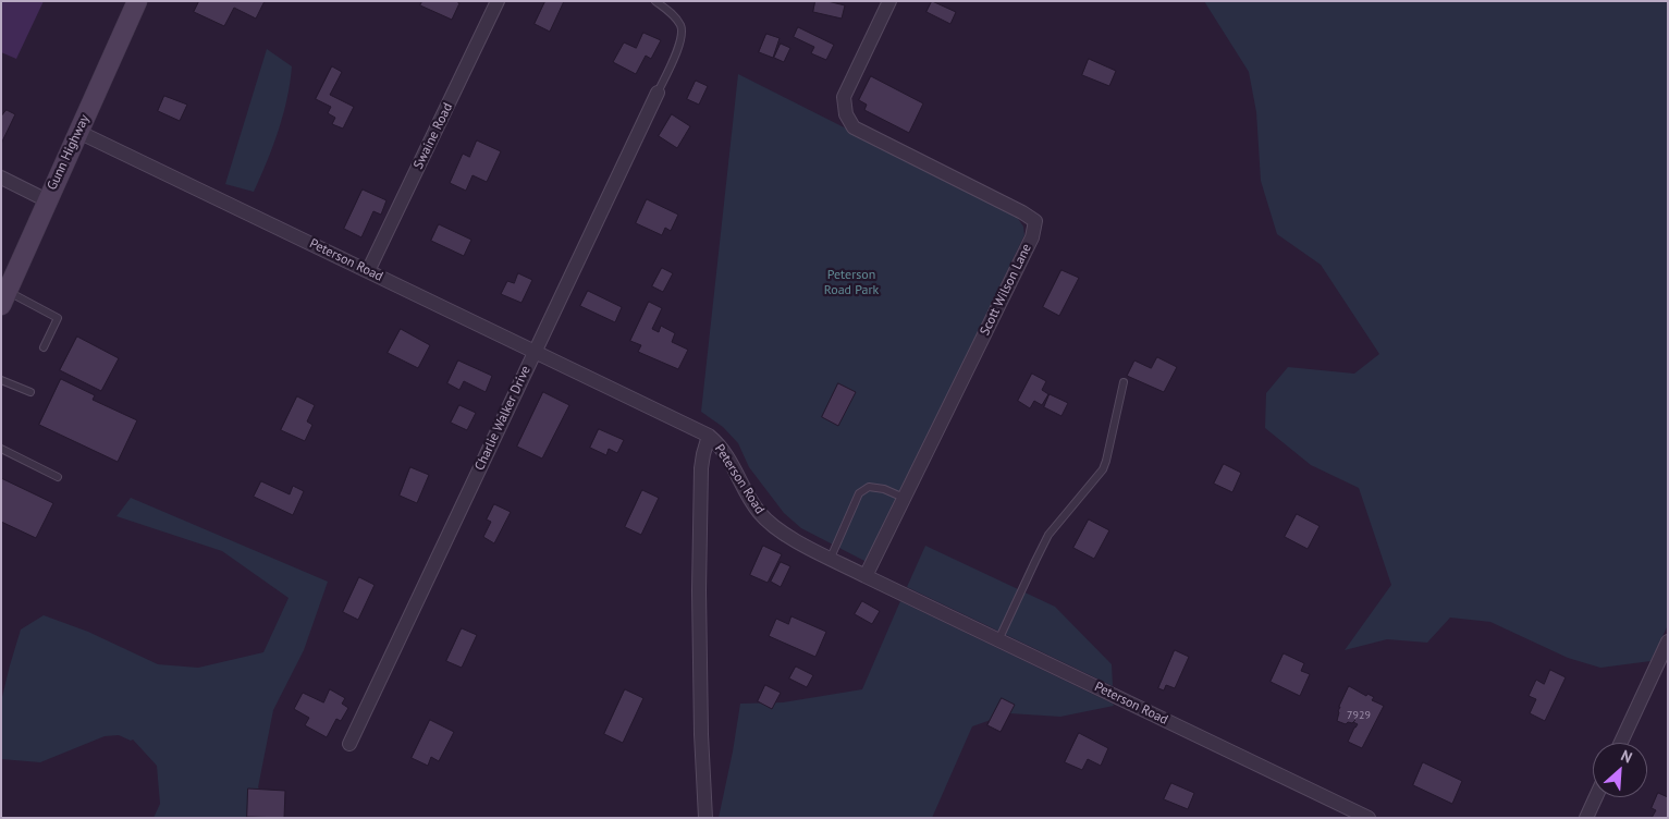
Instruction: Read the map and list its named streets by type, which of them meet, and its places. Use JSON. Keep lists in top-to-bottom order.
{
  "streets": {
    "main road": ["Gunn Highway"],
    "street": [
      "Swaine Road",
      "Peterson Road",
      "Scott Wilson Lane",
      "Charlie Walker Drive"
    ]
  },
  "crossings": [
    ["Swaine Road", "Peterson Road"],
    ["Gunn Highway", "Peterson Road"],
    ["Peterson Road", "Scott Wilson Lane"],
    ["Peterson Road", "Charlie Walker Drive"]
  ],
  "parks": ["Peterson Road Park"],
  "house_numbers": ["7929"],
  "north": "top right"
}
